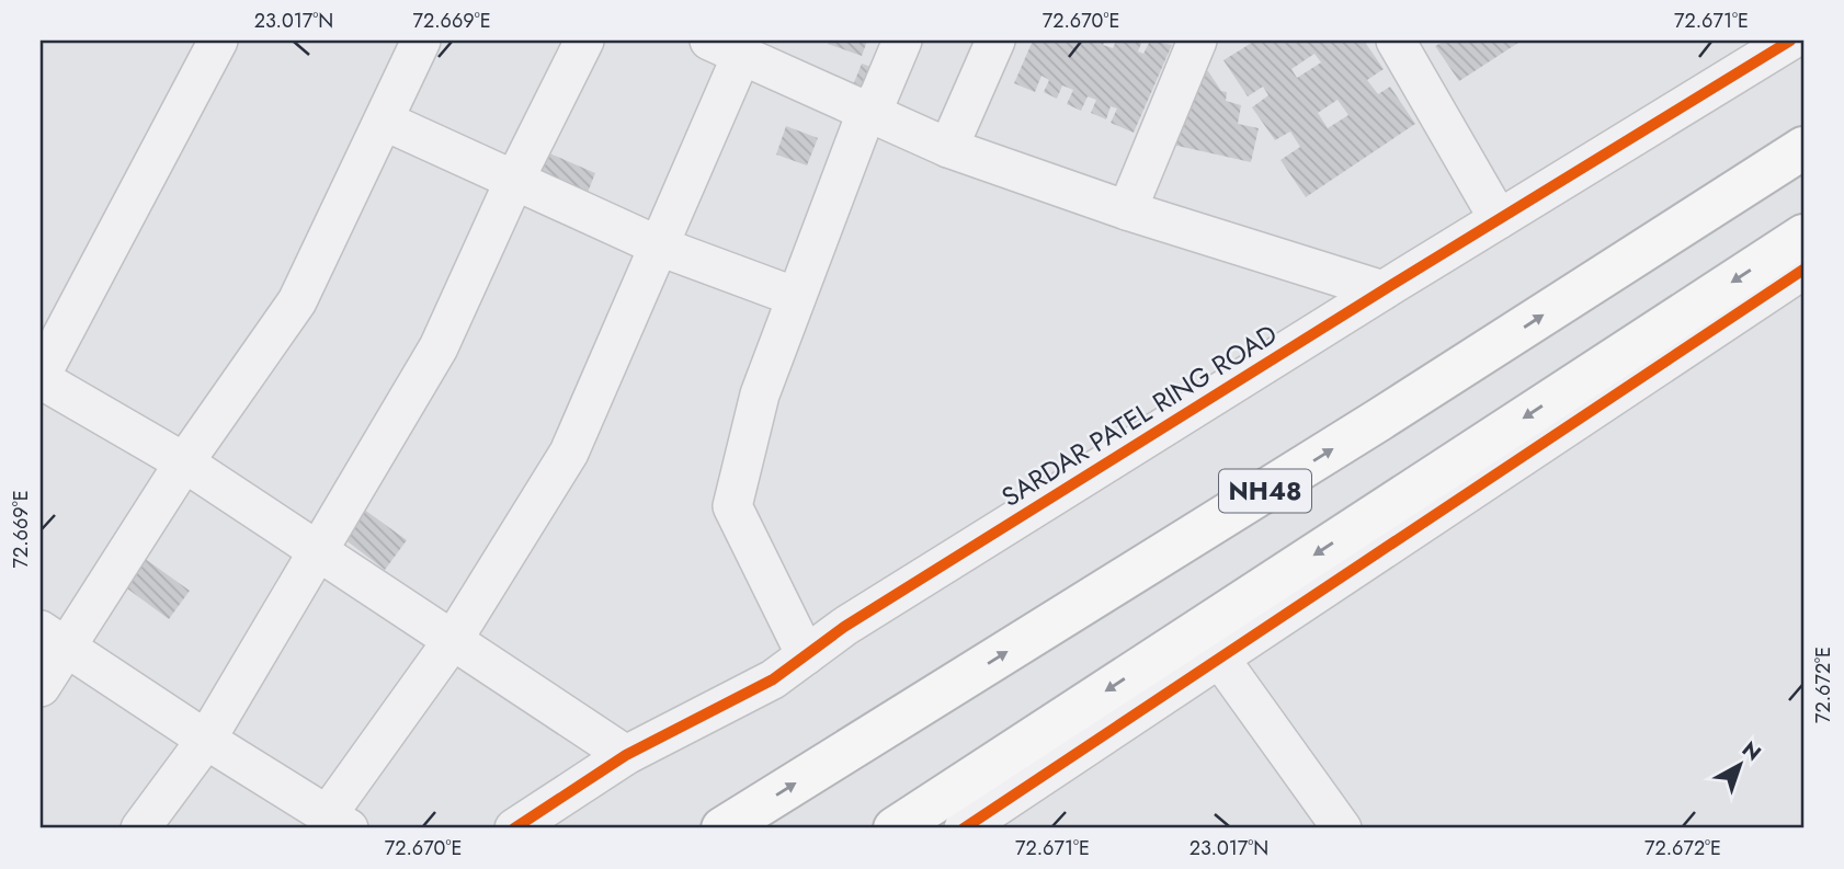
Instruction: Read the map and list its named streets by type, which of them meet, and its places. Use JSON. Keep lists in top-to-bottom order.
{
  "streets": {
    "highway": ["NH48"],
    "street": ["SARDAR PATEL RING ROAD"]
  },
  "north": "top right",
  "coordinates": [
    "23.017°N",
    "72.669°E",
    "72.670°E",
    "72.671°E",
    "72.672°E"
  ]
}
